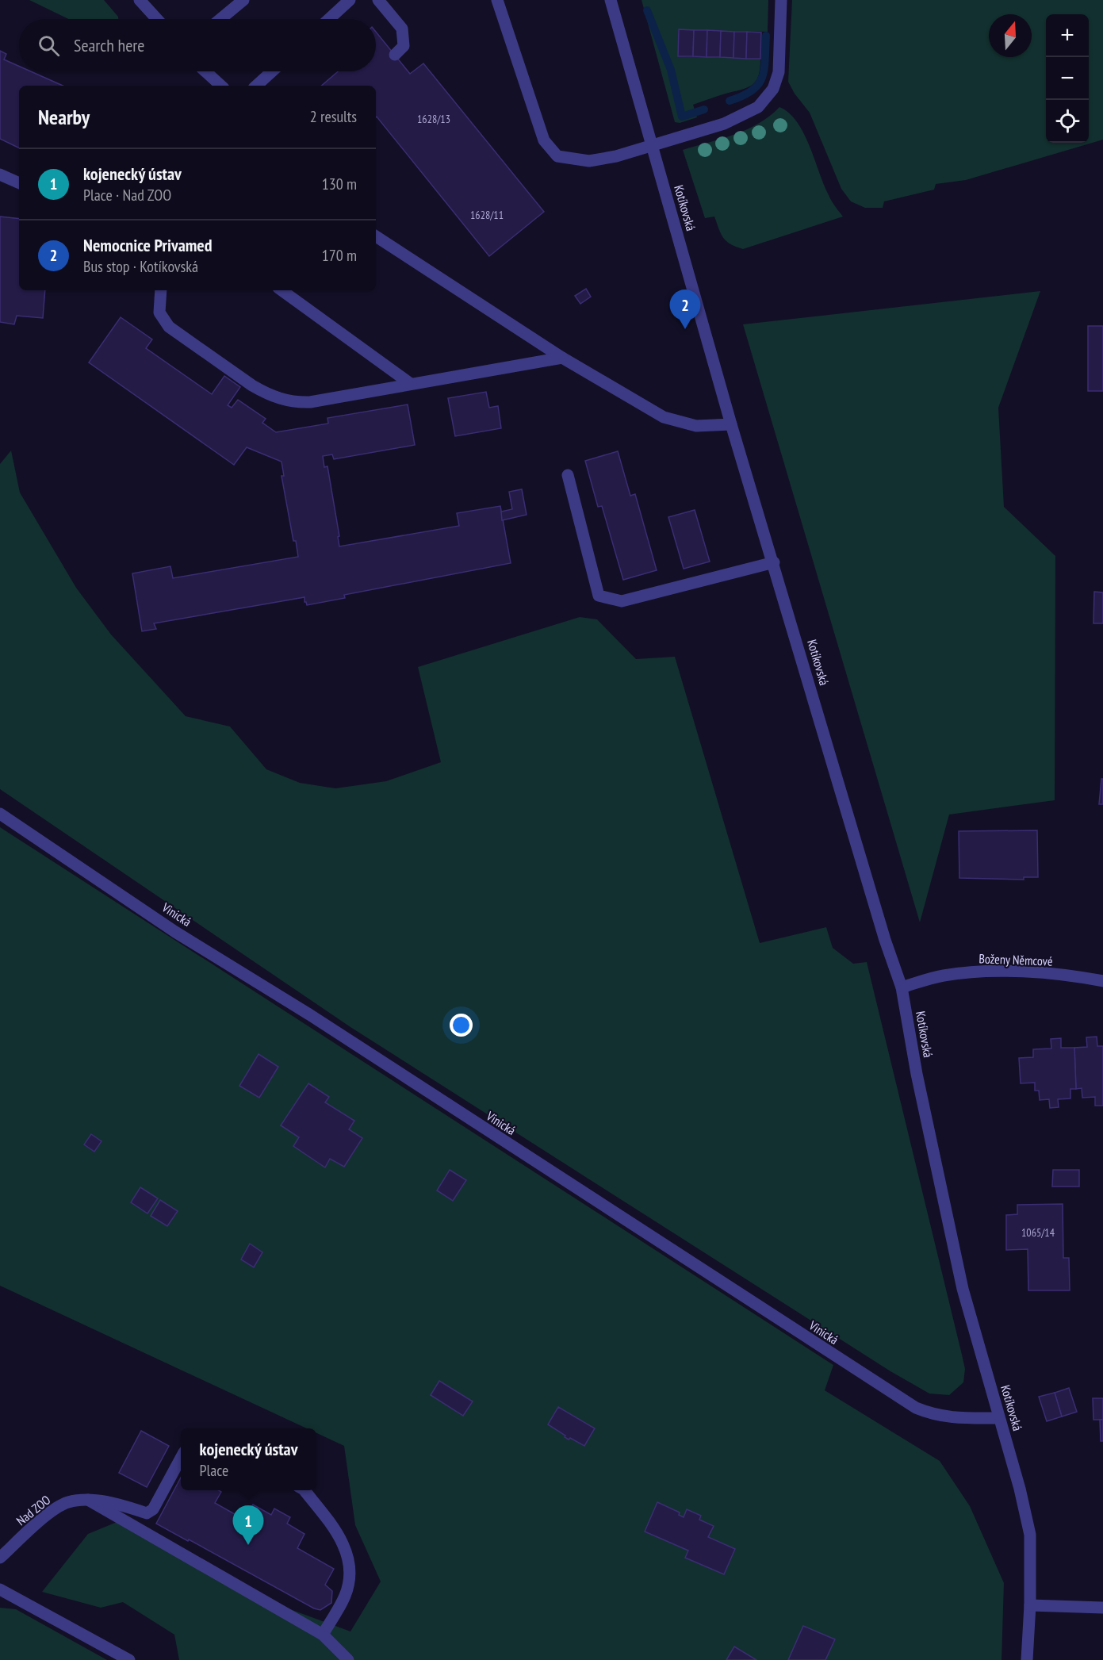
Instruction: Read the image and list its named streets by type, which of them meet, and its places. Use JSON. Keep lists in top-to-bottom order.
{
  "streets": {
    "street": [
      "Kotíkovská",
      "Vinická",
      "Boženy Němcové",
      "Nad ZOO"
    ]
  },
  "crossings": [
    ["Kotíkovská", "Vinická"],
    ["Kotíkovská", "Boženy Němcové"]
  ],
  "house_numbers": ["1628/13", "1628/11", "1065/14"],
  "north": "top",
  "page": {
    "map_buttons": ["+", "−"],
    "search": "Search here",
    "heading": ["Nearby", "2 results"],
    "list": [
      {
        "mark": "1",
        "name": "kojenecký ústav",
        "note": "Place · Nad ZOO",
        "value": "130 m"
      },
      {
        "mark": "2",
        "name": "Nemocnice Privamed",
        "note": "Bus stop · Kotíkovská",
        "value": "170 m"
      }
    ],
    "pins": ["2", "1"],
    "popup": ["kojenecký ústav", "Place"]
  }
}
